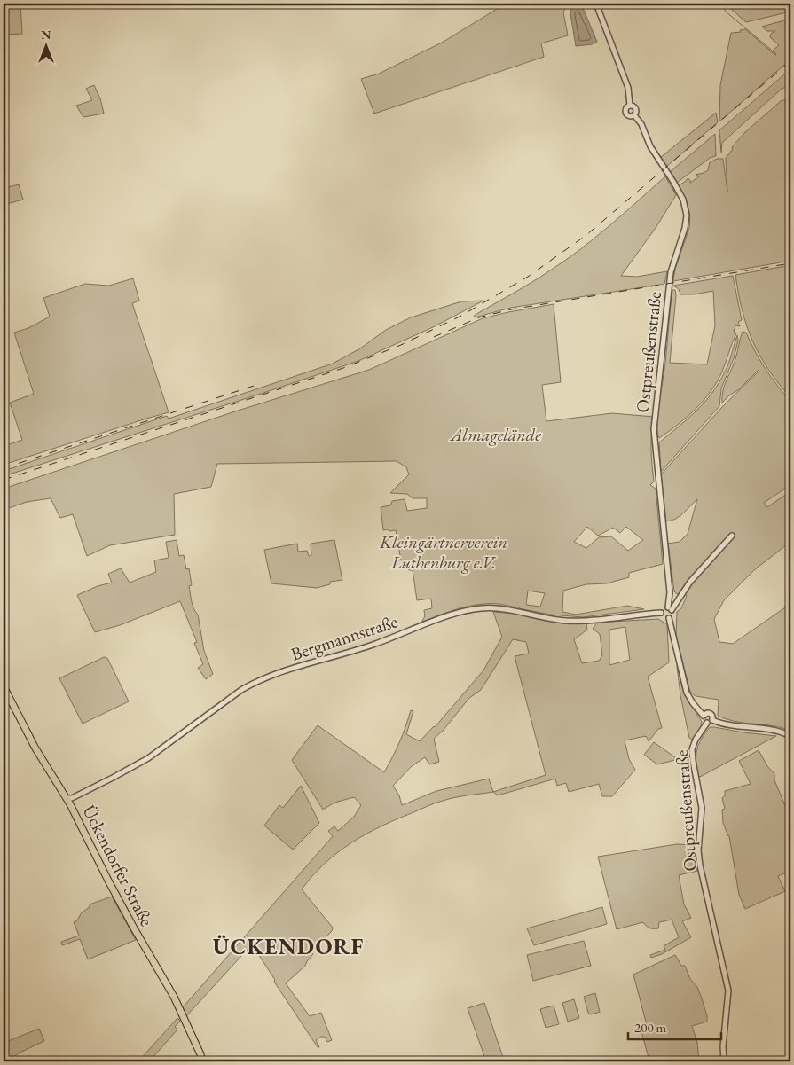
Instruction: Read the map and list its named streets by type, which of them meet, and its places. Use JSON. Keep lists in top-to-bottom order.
{
  "streets": {
    "main road": ["Ückendorfer Straße"],
    "street": ["Ostpreußenstraße", "Bergmannstraße"]
  },
  "crossings": [
    ["Ostpreußenstraße", "Bergmannstraße"],
    ["Bergmannstraße", "Ückendorfer Straße"]
  ],
  "districts": ["ÜCKENDORF"],
  "parks": ["Almagelände", "Kleingärtnerverein Luthenburg e.V."],
  "scale_bar": "200 m",
  "north": "top"
}
